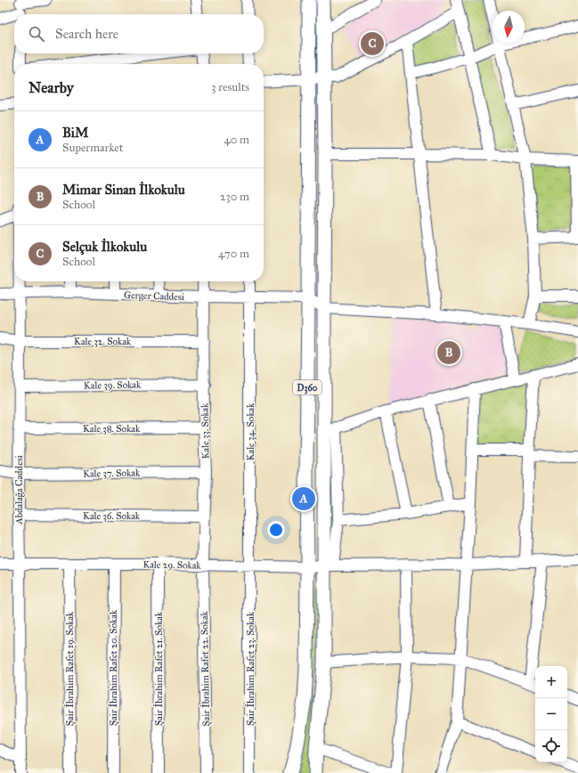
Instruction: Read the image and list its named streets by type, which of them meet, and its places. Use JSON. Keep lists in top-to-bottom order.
{
  "streets": {
    "main road": ["D360"],
    "street": [
      "Gerger Caddesi",
      "Kale 32. Sokak",
      "Kale 39. Sokak",
      "Kale 38. Sokak",
      "Kale 33. Sokak",
      "Kale 34. Sokak",
      "Kale 37. Sokak",
      "Abdalağa Caddesi",
      "Kale 36. Sokak",
      "Kale 29. Sokak",
      "Şair İbrahim Rafet 20. Sokak",
      "Şair İbrahim Rafet 19. Sokak",
      "Şair İbrahim Rafet 21. Sokak",
      "Şair İbrahim Rafet 22. Sokak",
      "Şair İbrahim Rafet 23. Sokak"
    ]
  },
  "crossings": [
    ["Gerger Caddesi", "D360"],
    ["Gerger Caddesi", "Kale 33. Sokak"],
    ["Gerger Caddesi", "Kale 34. Sokak"],
    ["Gerger Caddesi", "Abdalağa Caddesi"],
    ["Kale 32. Sokak", "Kale 33. Sokak"],
    ["Kale 32. Sokak", "Abdalağa Caddesi"],
    ["Kale 39. Sokak", "Kale 33. Sokak"],
    ["Kale 39. Sokak", "Abdalağa Caddesi"],
    ["D360", "Kale 29. Sokak"],
    ["Kale 38. Sokak", "Kale 33. Sokak"],
    ["Kale 38. Sokak", "Abdalağa Caddesi"],
    ["Kale 33. Sokak", "Kale 37. Sokak"],
    ["Kale 33. Sokak", "Kale 36. Sokak"],
    ["Kale 33. Sokak", "Kale 29. Sokak"],
    ["Kale 33. Sokak", "Şair İbrahim Rafet 22. Sokak"],
    ["Kale 34. Sokak", "Kale 29. Sokak"],
    ["Kale 34. Sokak", "Şair İbrahim Rafet 23. Sokak"],
    ["Kale 37. Sokak", "Abdalağa Caddesi"],
    ["Abdalağa Caddesi", "Kale 36. Sokak"],
    ["Abdalağa Caddesi", "Kale 29. Sokak"],
    ["Kale 29. Sokak", "Şair İbrahim Rafet 20. Sokak"],
    ["Kale 29. Sokak", "Şair İbrahim Rafet 19. Sokak"],
    ["Kale 29. Sokak", "Şair İbrahim Rafet 21. Sokak"],
    ["Kale 29. Sokak", "Şair İbrahim Rafet 22. Sokak"],
    ["Kale 29. Sokak", "Şair İbrahim Rafet 23. Sokak"]
  ],
  "north": "bottom",
  "page": {
    "search": "Search here",
    "pins": ["C", "B", "A"],
    "heading": ["Nearby", "3 results"],
    "list": [
      {
        "mark": "A",
        "name": "BiM",
        "note": "Supermarket",
        "value": "40 m"
      },
      {
        "mark": "B",
        "name": "Mimar Sinan İlkokulu",
        "note": "School",
        "value": "230 m"
      },
      {
        "mark": "C",
        "name": "Selçuk İlkokulu",
        "note": "School",
        "value": "470 m"
      }
    ],
    "map_buttons": ["+", "−"]
  }
}
